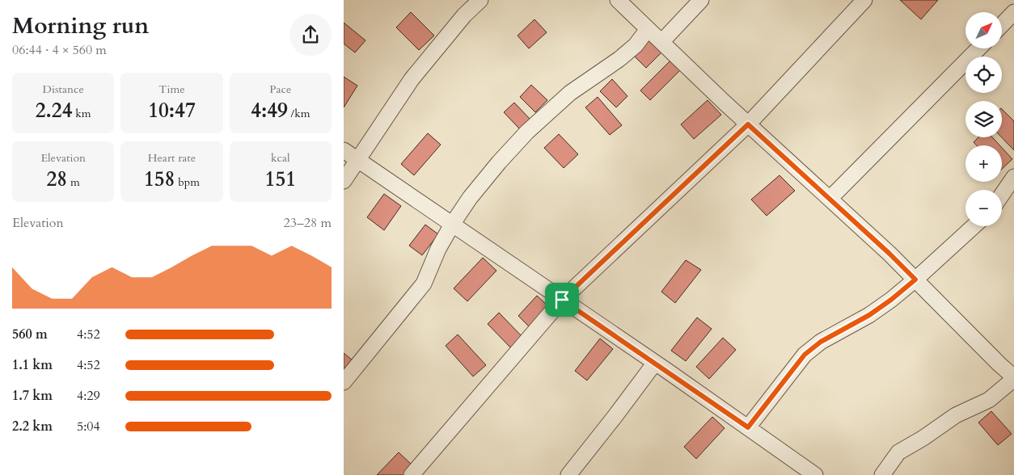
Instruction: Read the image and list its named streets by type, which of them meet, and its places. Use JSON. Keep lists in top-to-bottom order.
{
  "north": "top right",
  "page": {
    "heading": ["Morning run", "06:44 · 4 × 560 m"],
    "map_buttons": ["+", "−"],
    "stats": [
      ["Distance", "2.24 km"],
      ["Time", "10:47"],
      ["Pace", "4:49 /km"],
      ["Elevation", "28 m"],
      ["Heart rate", "158 bpm"],
      ["kcal", "151"]
    ],
    "chart": ["Elevation", "23–28 m"],
    "list": [
      {
        "name": "560 m",
        "note": "4:52"
      },
      {
        "name": "1.1 km",
        "note": "4:52"
      },
      {
        "name": "1.7 km",
        "note": "4:29"
      },
      {
        "name": "2.2 km",
        "note": "5:04"
      }
    ]
  }
}
